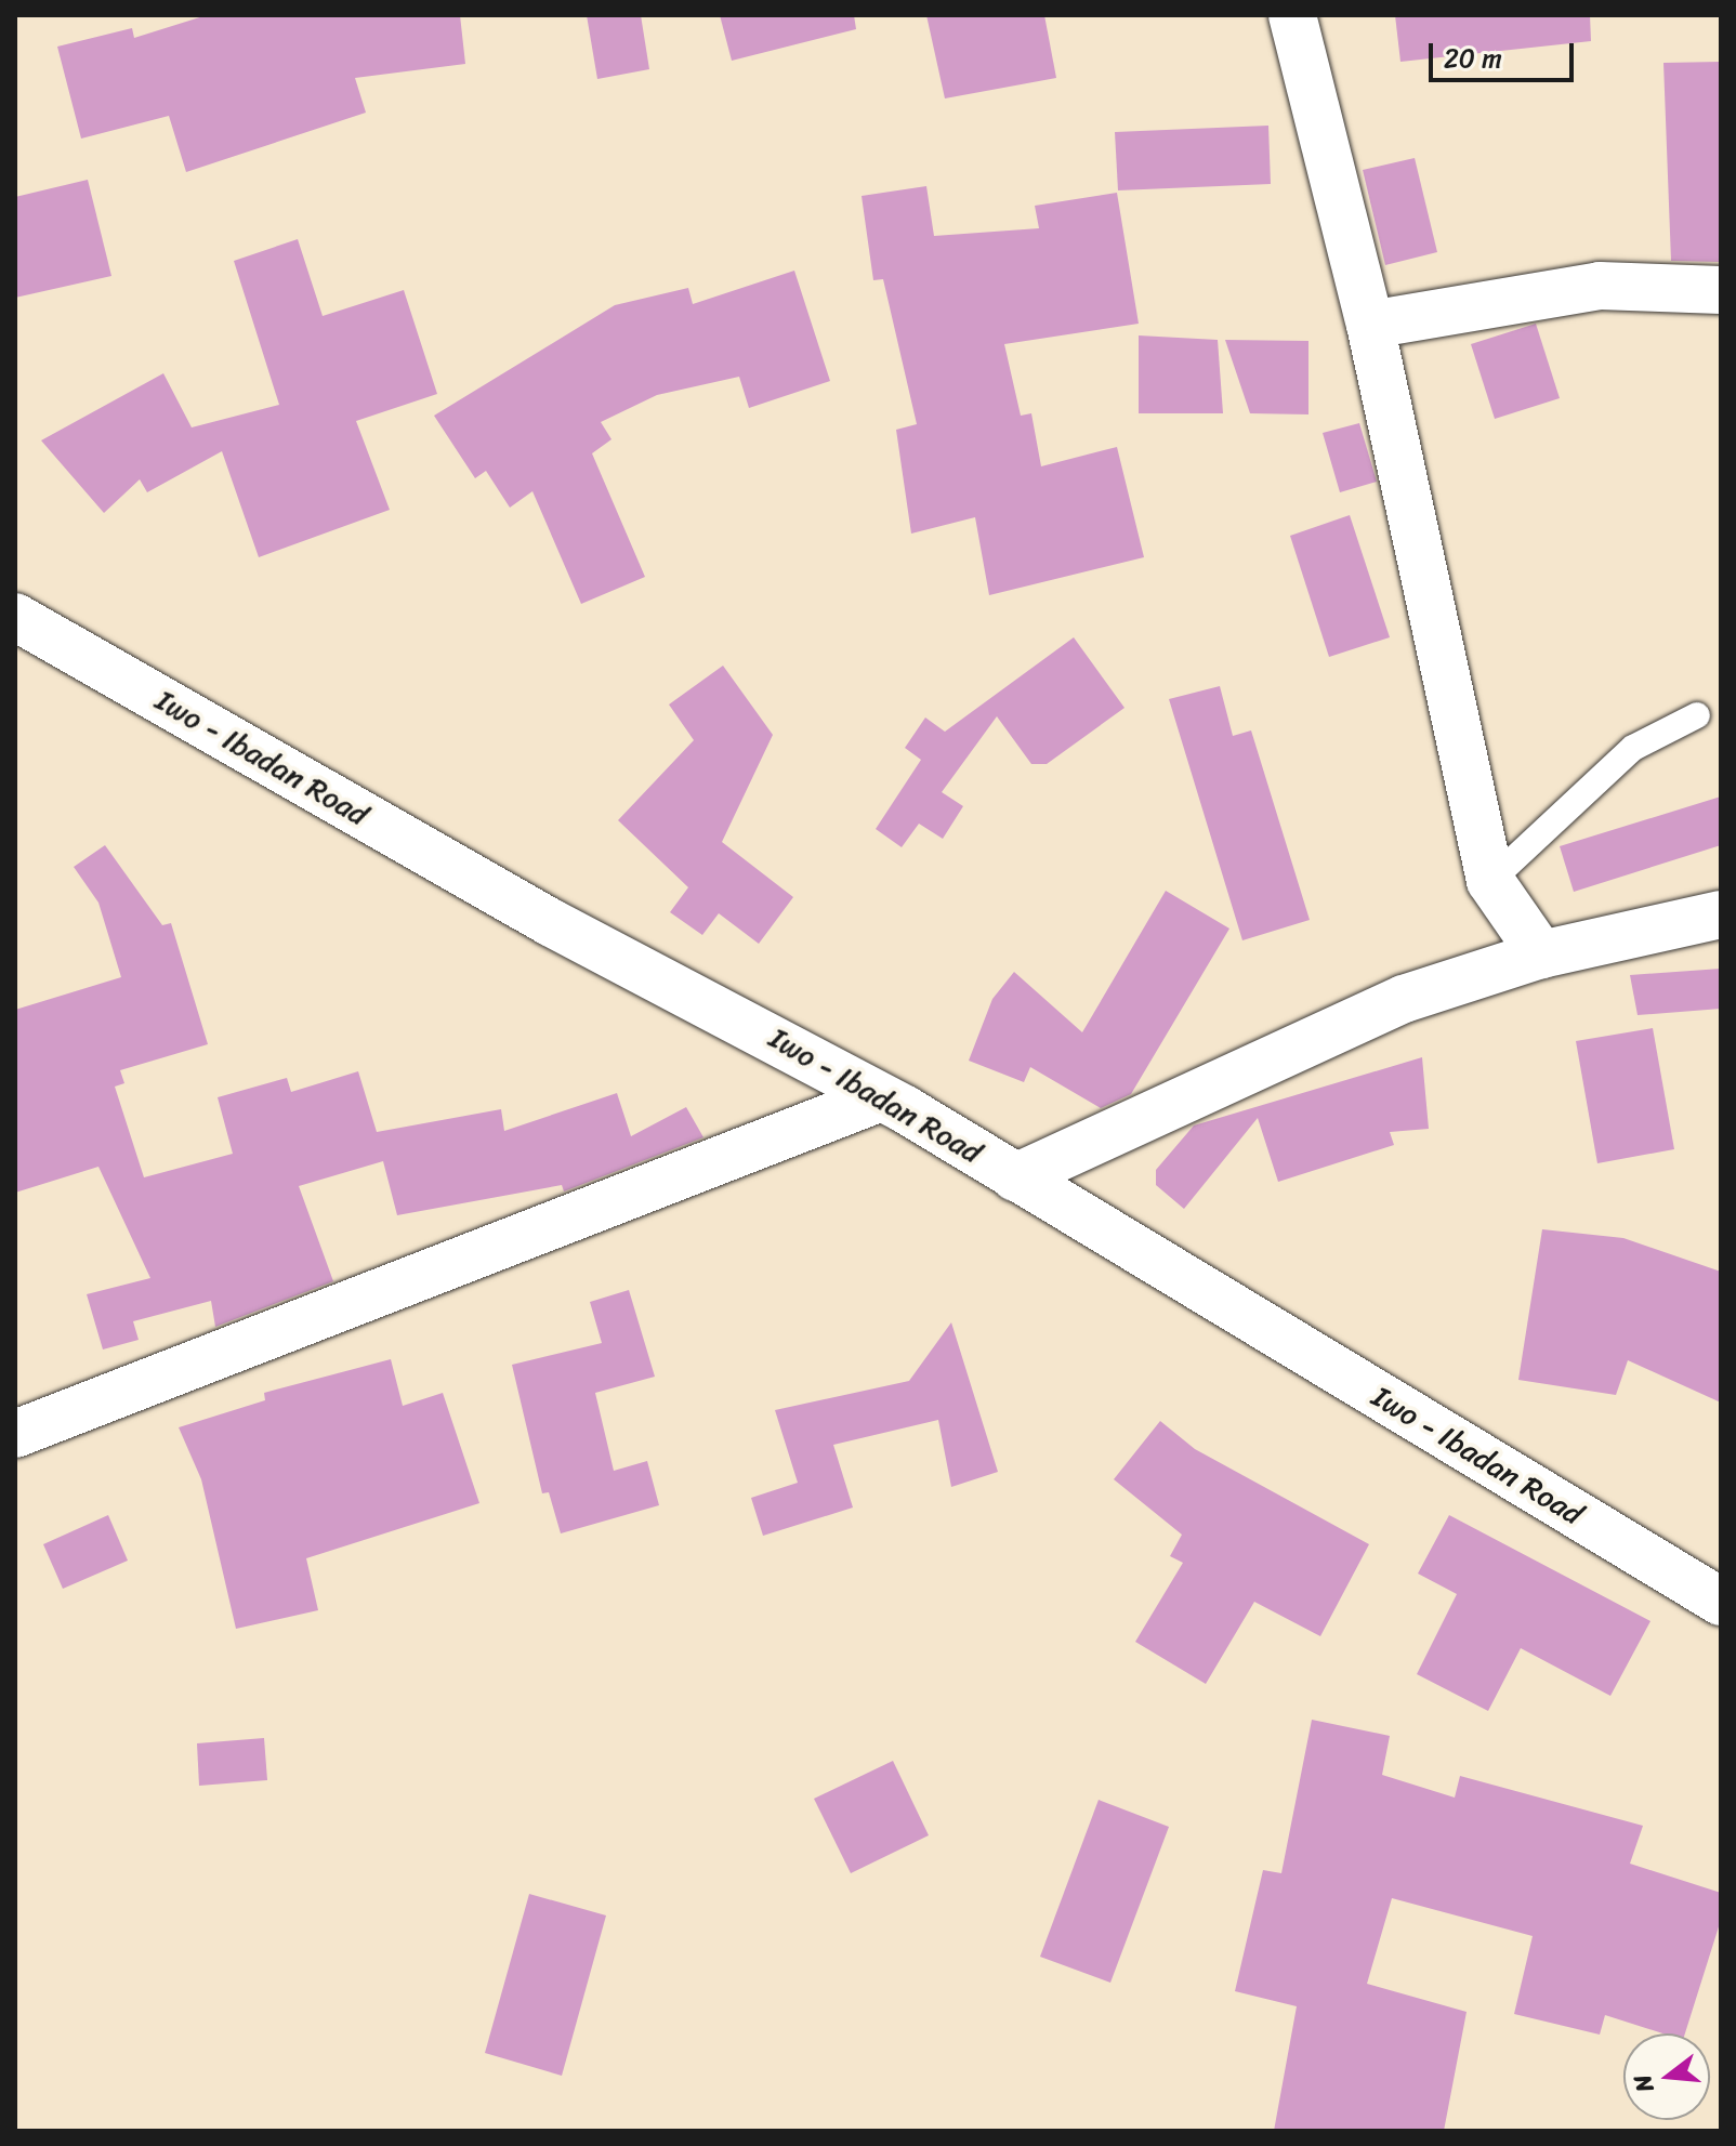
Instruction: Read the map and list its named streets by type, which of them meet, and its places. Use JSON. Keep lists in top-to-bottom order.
{
  "streets": {
    "street": ["Iwo - Ibadan Road"]
  },
  "scale_bar": "20 m",
  "north": "left"
}
